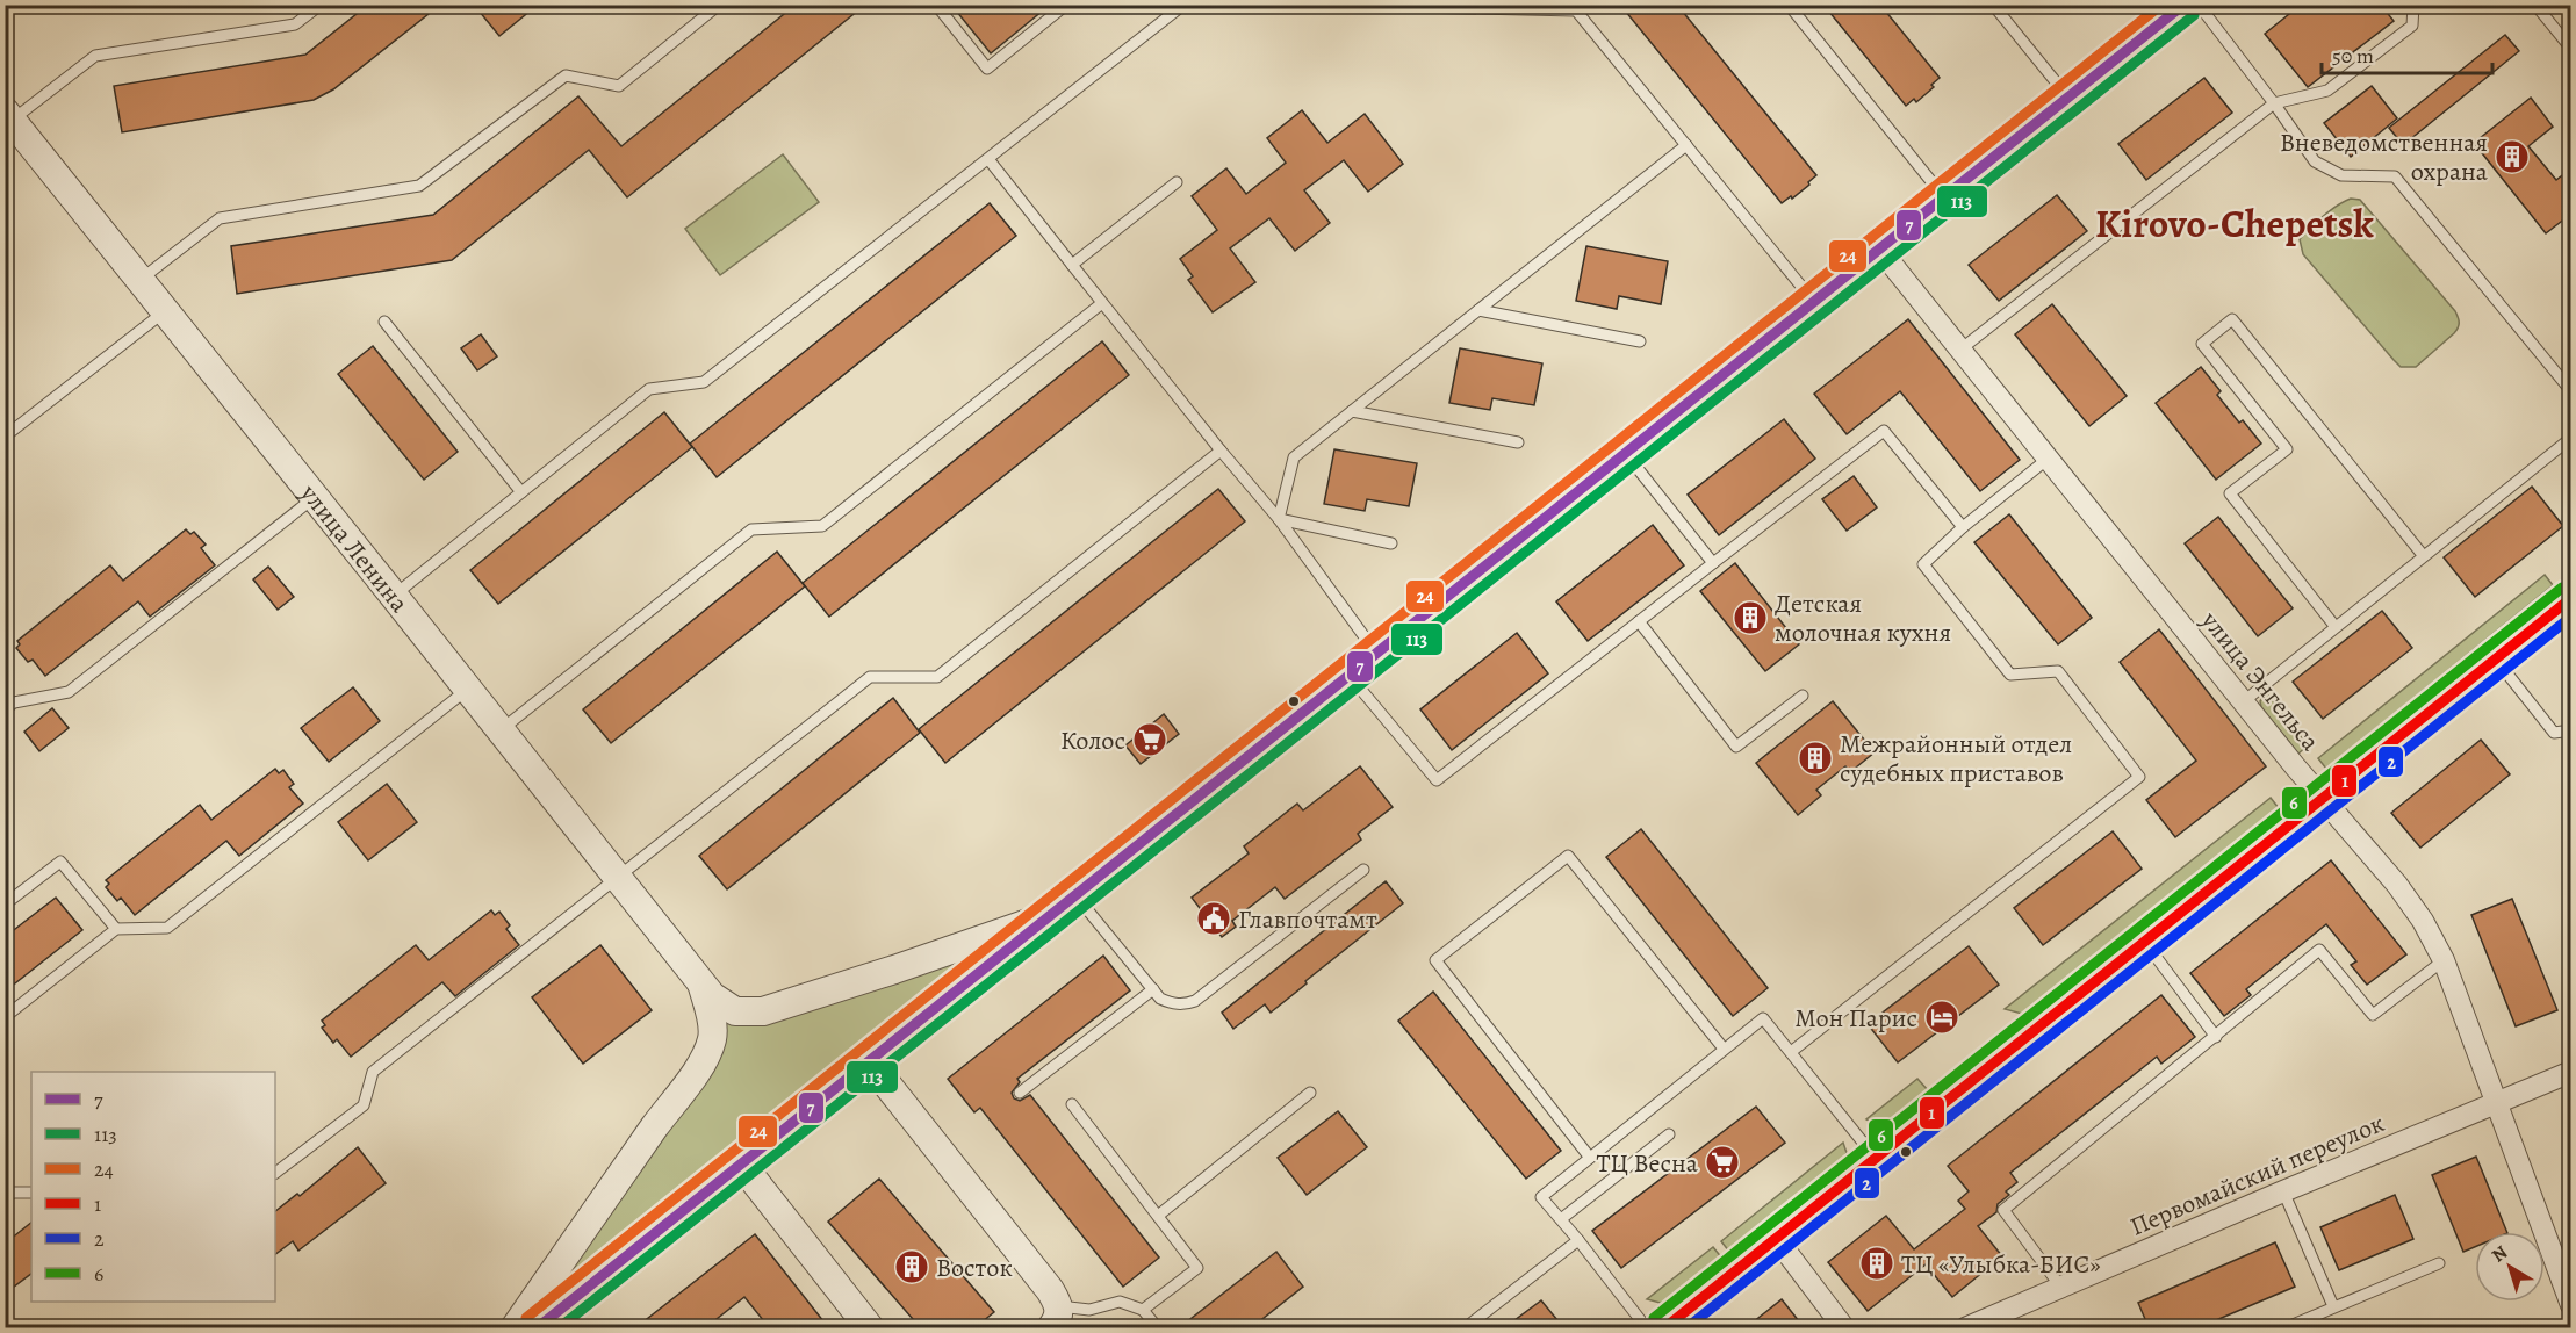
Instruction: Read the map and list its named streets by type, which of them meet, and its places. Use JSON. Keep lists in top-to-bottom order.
{
  "streets": {
    "street": ["улица Ленина", "улица Энгельса", "Первомайский переулок"]
  },
  "crossings": [
    ["улица Энгельса", "Первомайский переулок"]
  ],
  "districts": ["Kirovo-Chepetsk"],
  "places": {
    "building": [
      "Вневедомственная охрана",
      "Детская молочная кухня",
      "Межрайонный отдел судебных приставов",
      "ТЦ «Улыбка-БИС»",
      "Восток"
    ],
    "supermarket": ["Колос", "ТЦ Весна"],
    "public building": ["Главпочтамт"],
    "hotel": ["Мон Парис"]
  },
  "lines": [
    "transit line 7",
    "transit line 24",
    "transit line 113",
    "transit line 6",
    "transit line 1",
    "transit line 2"
  ],
  "legend": [
    "7",
    "113",
    "24",
    "1",
    "2",
    "6"
  ],
  "scale_bar": "50 m",
  "north": "top left"
}
